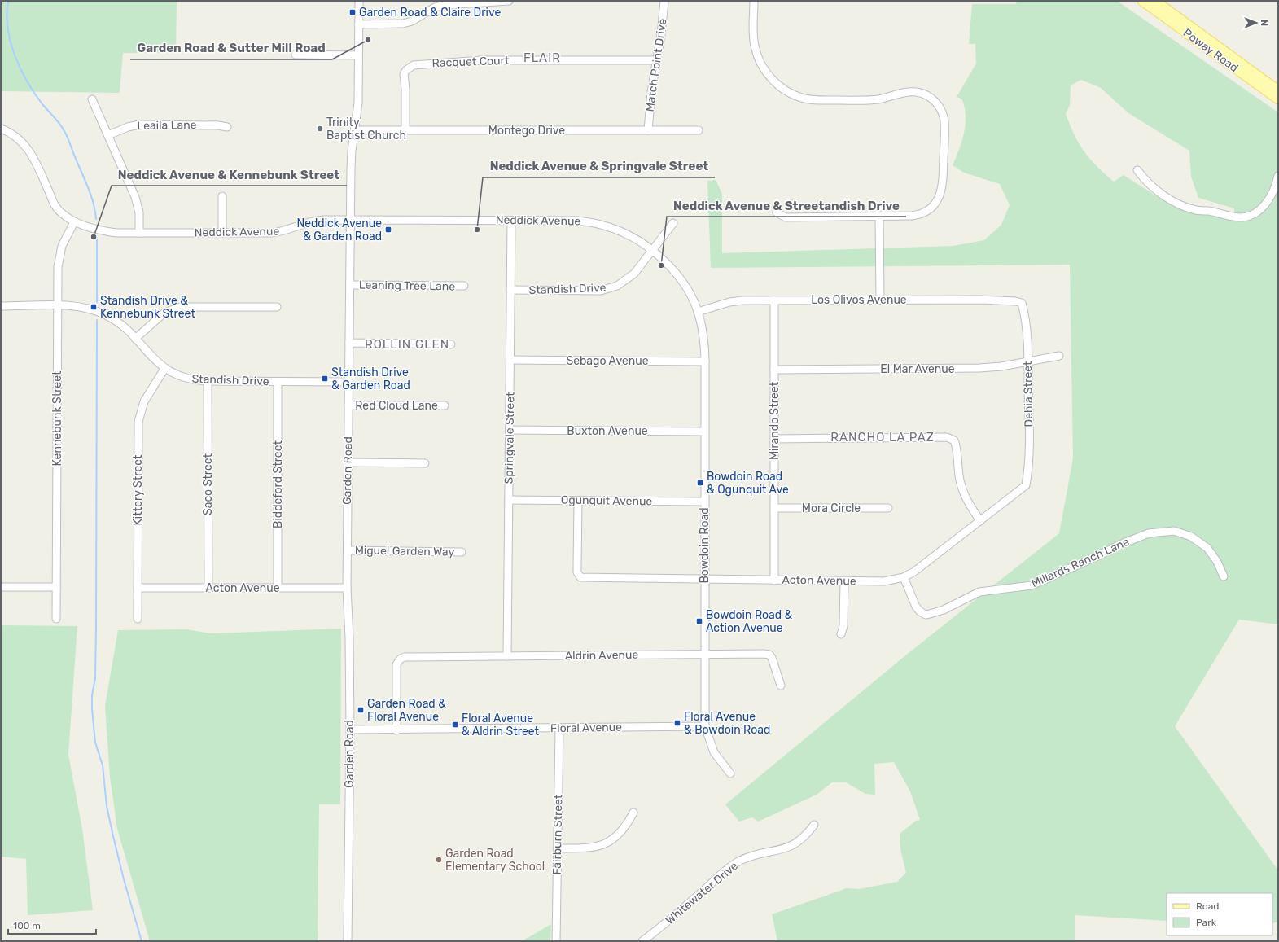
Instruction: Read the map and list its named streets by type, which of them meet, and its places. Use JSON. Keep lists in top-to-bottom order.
{
  "streets": {
    "main road": ["Poway Road"],
    "street": [
      "Racquet Court",
      "Match Point Drive",
      "Leaila Lane",
      "Montego Drive",
      "Neddick Avenue",
      "Leaning Tree Lane",
      "Standish Drive",
      "Los Olivos Avenue",
      "Sebago Avenue",
      "El Mar Avenue",
      "Dehia Street",
      "Red Cloud Lane",
      "Kennebunk Street",
      "Mirando Street",
      "Buxton Avenue",
      "Springvale Street",
      "Garden Road",
      "Saco Street",
      "Biddeford Street",
      "Kittery Street",
      "Ogunquit Avenue",
      "Mora Circle",
      "Bowdoin Road",
      "Miguel Garden Way",
      "Millards Ranch Lane",
      "Acton Avenue",
      "Aldrin Avenue",
      "Floral Avenue",
      "Fairburn Street",
      "Whitewater Drive"
    ]
  },
  "crossings": [
    ["Racquet Court", "Match Point Drive"],
    ["Racquet Court", "Montego Drive"],
    ["Match Point Drive", "Montego Drive"],
    ["Montego Drive", "Garden Road"],
    ["Neddick Avenue", "Standish Drive"],
    ["Neddick Avenue", "Kennebunk Street"],
    ["Neddick Avenue", "Springvale Street"],
    ["Neddick Avenue", "Garden Road"],
    ["Neddick Avenue", "Bowdoin Road"],
    ["Leaning Tree Lane", "Garden Road"],
    ["Standish Drive", "Kennebunk Street"],
    ["Standish Drive", "Springvale Street"],
    ["Standish Drive", "Garden Road"],
    ["Standish Drive", "Saco Street"],
    ["Standish Drive", "Biddeford Street"],
    ["Standish Drive", "Kittery Street"],
    ["Standish Drive", "Bowdoin Road"],
    ["Los Olivos Avenue", "Dehia Street"],
    ["Los Olivos Avenue", "Mirando Street"],
    ["Los Olivos Avenue", "Bowdoin Road"],
    ["Sebago Avenue", "Springvale Street"],
    ["Sebago Avenue", "Bowdoin Road"],
    ["El Mar Avenue", "Dehia Street"],
    ["El Mar Avenue", "Mirando Street"],
    ["Dehia Street", "Acton Avenue"],
    ["Red Cloud Lane", "Garden Road"],
    ["Mirando Street", "Mora Circle"],
    ["Mirando Street", "Acton Avenue"],
    ["Buxton Avenue", "Springvale Street"],
    ["Buxton Avenue", "Bowdoin Road"],
    ["Springvale Street", "Ogunquit Avenue"],
    ["Springvale Street", "Aldrin Avenue"],
    ["Garden Road", "Miguel Garden Way"],
    ["Garden Road", "Acton Avenue"],
    ["Garden Road", "Floral Avenue"],
    ["Saco Street", "Acton Avenue"],
    ["Biddeford Street", "Acton Avenue"],
    ["Kittery Street", "Acton Avenue"],
    ["Ogunquit Avenue", "Bowdoin Road"],
    ["Ogunquit Avenue", "Acton Avenue"],
    ["Bowdoin Road", "Acton Avenue"],
    ["Bowdoin Road", "Aldrin Avenue"],
    ["Bowdoin Road", "Floral Avenue"],
    ["Millards Ranch Lane", "Acton Avenue"],
    ["Aldrin Avenue", "Floral Avenue"],
    ["Floral Avenue", "Fairburn Street"]
  ],
  "districts": ["FLAIR", "ROLLIN GLEN", "RANCHO LA PAZ"],
  "places": {
    "transit": [
      "Garden Road & Claire Drive",
      "Neddick Avenue & Garden Road",
      "Standish Drive & Kennebunk Street",
      "Standish Drive & Garden Road",
      "Bowdoin Road & Ogunquit Ave",
      "Bowdoin Road & Action Avenue",
      "Garden Road & Floral Avenue",
      "Floral Avenue & Bowdoin Road",
      "Floral Avenue & Aldrin Street"
    ],
    "other": [
      "Garden Road & Sutter Mill Road",
      "Trinity Baptist Church",
      "Neddick Avenue & Springvale Street",
      "Neddick Avenue & Kennebunk Street",
      "Neddick Avenue & Streetandish Drive",
      "Garden Road Elementary School"
    ]
  },
  "legend": ["Road", "Park"],
  "scale_bar": "100 m",
  "north": "right"
}
